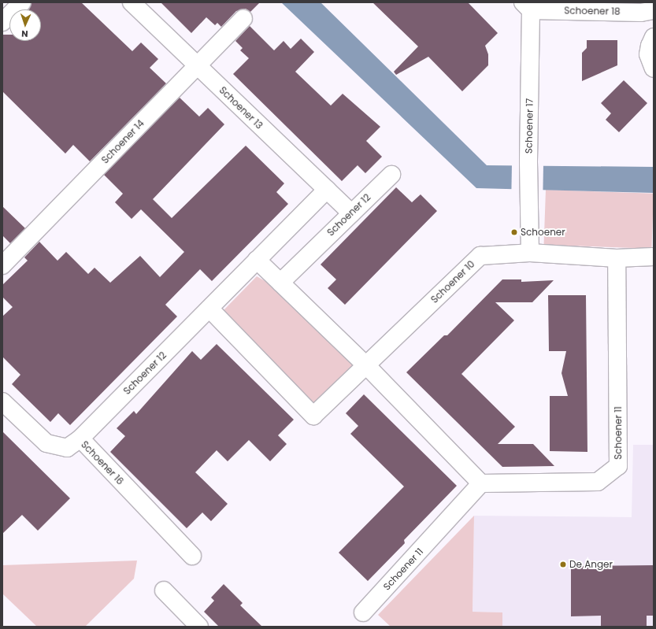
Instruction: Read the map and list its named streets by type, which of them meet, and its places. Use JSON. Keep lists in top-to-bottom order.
{
  "streets": {
    "street": [
      "Schoener 18",
      "Schoener 13",
      "Schoener 17",
      "Schoener 14",
      "Schoener 12",
      "Schoener 10",
      "Schoener 11",
      "Schoener 16"
    ]
  },
  "crossings": [
    ["Schoener 18", "Schoener 17"],
    ["Schoener 13", "Schoener 14"],
    ["Schoener 13", "Schoener 12"],
    ["Schoener 17", "Schoener 10"],
    ["Schoener 12", "Schoener 10"],
    ["Schoener 12", "Schoener 16"],
    ["Schoener 10", "Schoener 11"]
  ],
  "places": ["Schoener", "De Anger"],
  "north": "bottom"
}
